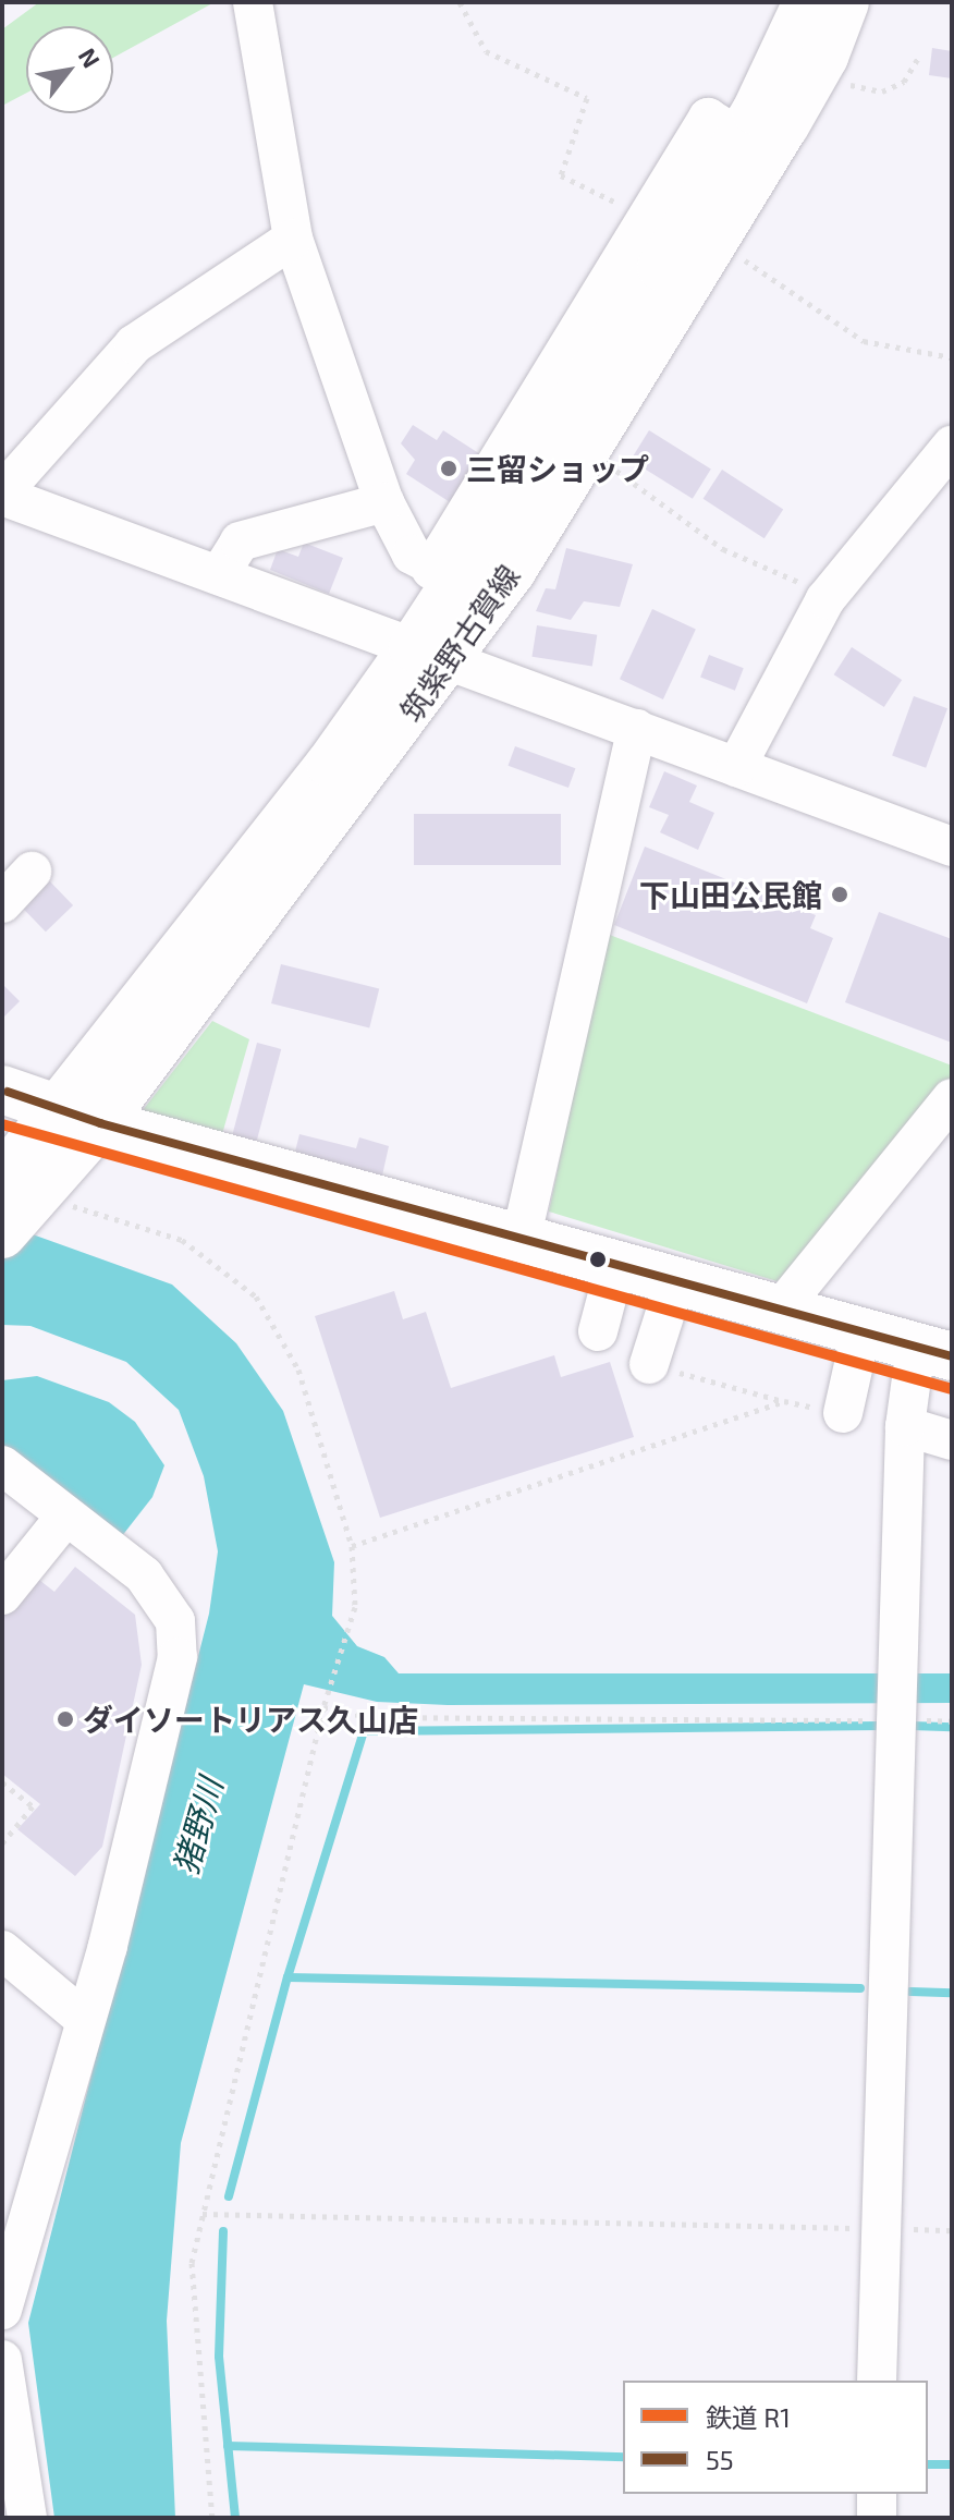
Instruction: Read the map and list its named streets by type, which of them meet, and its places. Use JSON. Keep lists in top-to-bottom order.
{
  "streets": {
    "main road": ["筑紫野古賀線"]
  },
  "water": ["猪野川"],
  "places": ["三留ショップ", "下山田公民館", "ダイソートリアス久山店"],
  "lines": ["transit line 55", "rail line R1"],
  "legend": ["鉄道 R1", "55"],
  "north": "top right"
}
